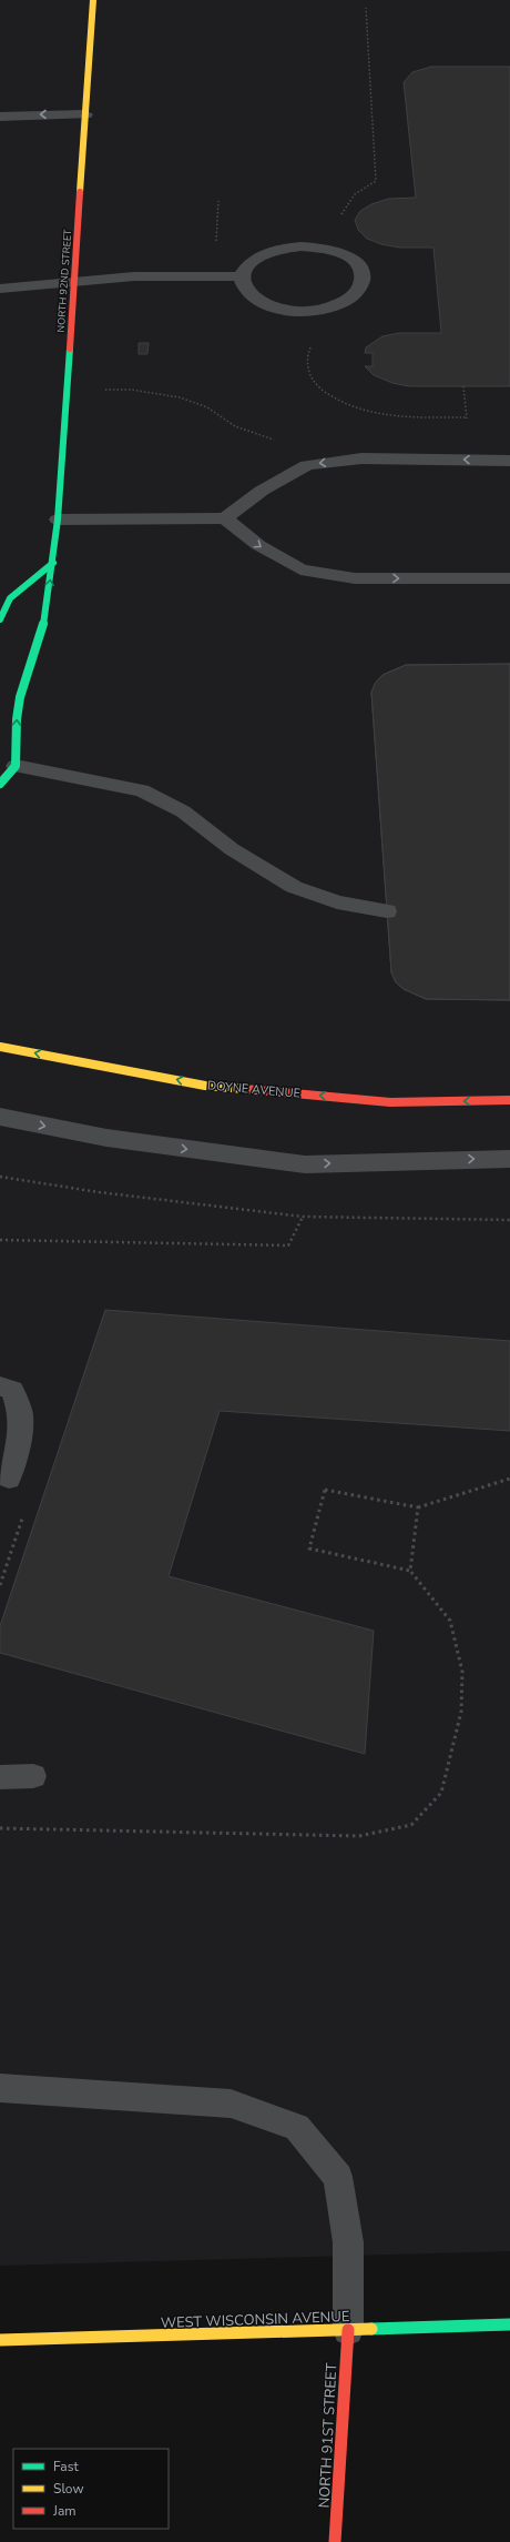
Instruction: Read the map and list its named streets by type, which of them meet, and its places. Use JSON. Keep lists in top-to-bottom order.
{
  "streets": {
    "street": [
      "NORTH 92ND STREET",
      "DOYNE AVENUE",
      "WEST WISCONSIN AVENUE",
      "NORTH 91ST STREET"
    ]
  },
  "crossings": [
    ["WEST WISCONSIN AVENUE", "NORTH 91ST STREET"]
  ],
  "legend": ["Fast", "Slow", "Jam"]
}
